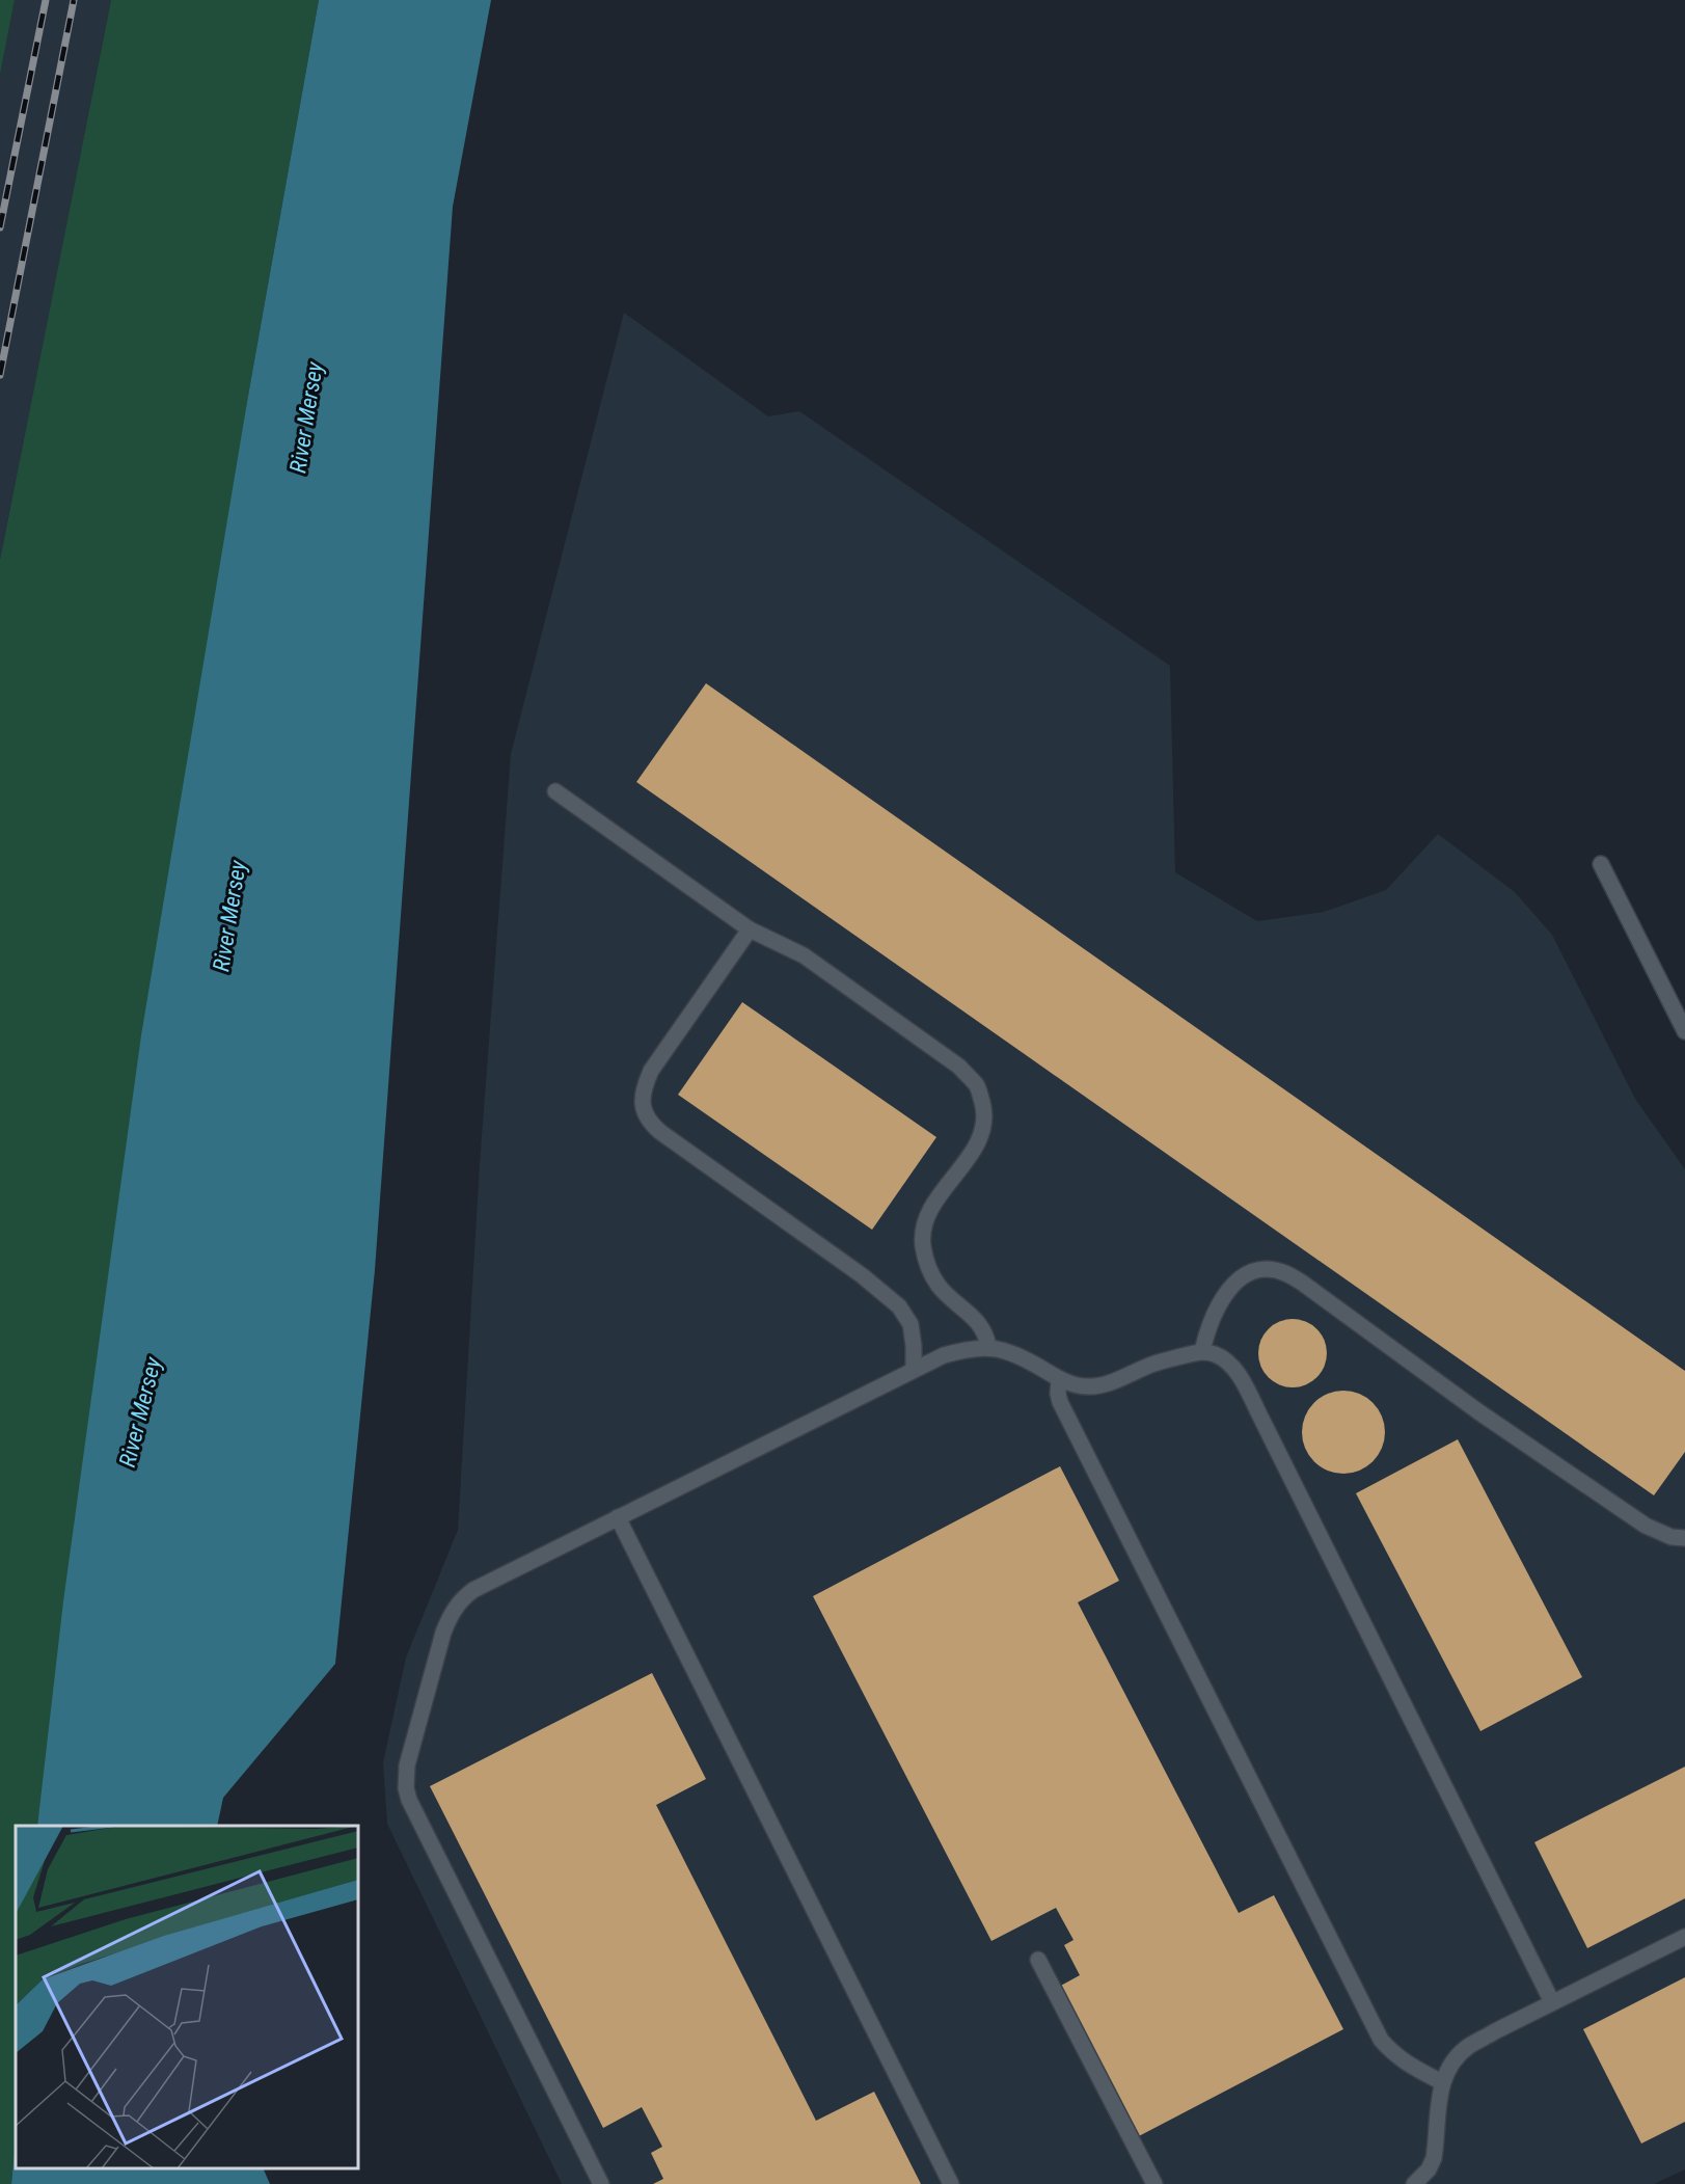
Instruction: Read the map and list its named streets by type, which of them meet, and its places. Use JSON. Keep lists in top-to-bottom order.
{
  "water": ["River Mersey"]
}
